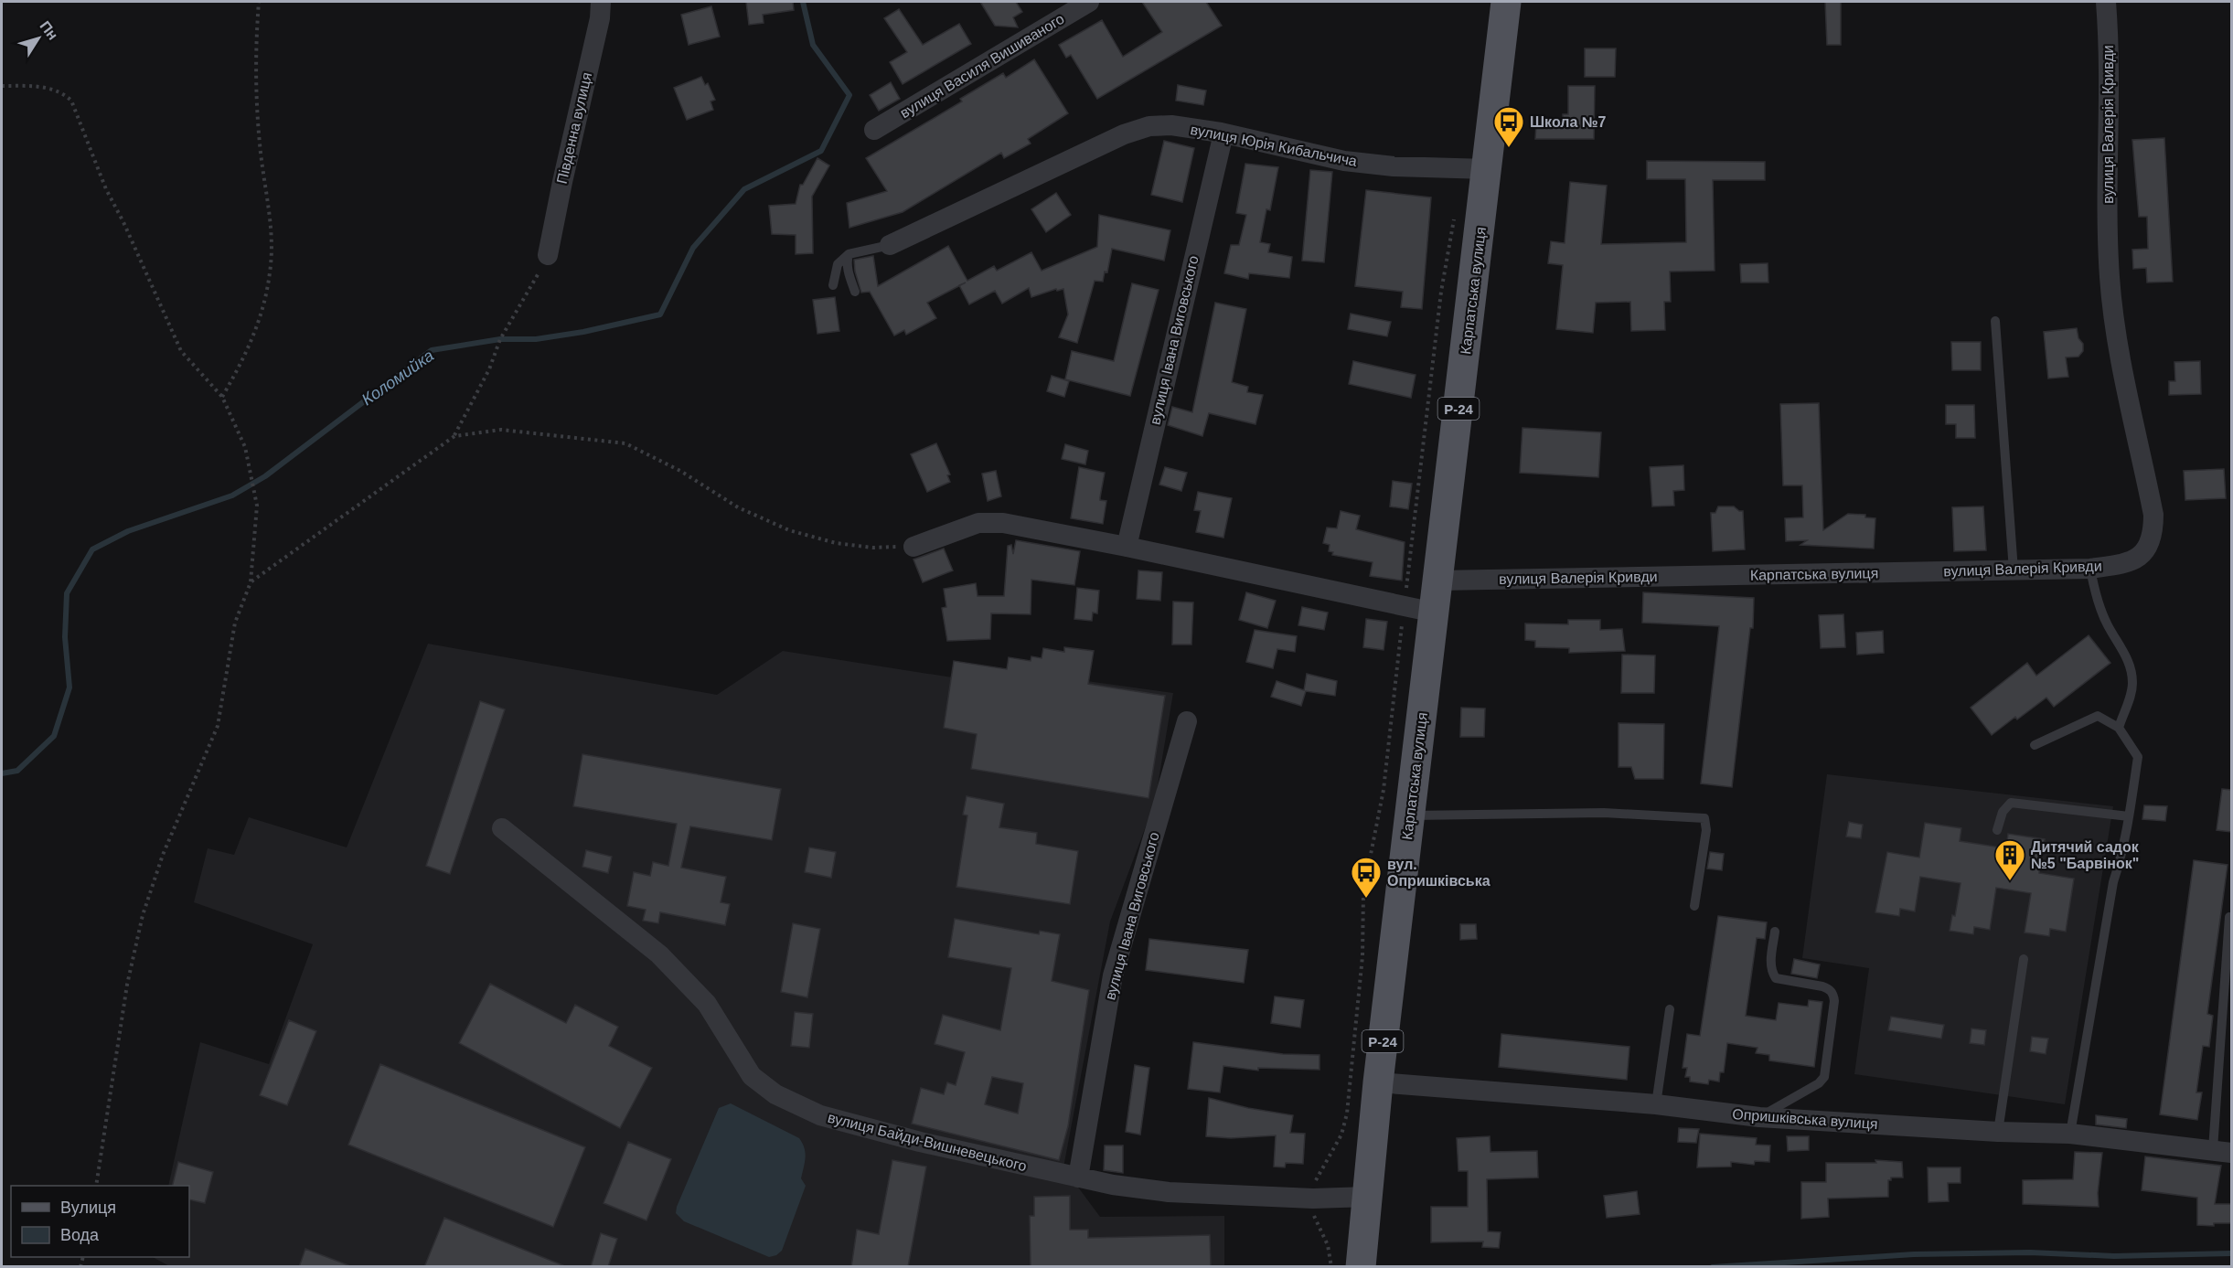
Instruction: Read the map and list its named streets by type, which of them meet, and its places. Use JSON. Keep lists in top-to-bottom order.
{
  "streets": {
    "main road": ["Карпатська вулиця", "Р-24"],
    "street": [
      "вулиця Василя Вишиваного",
      "вулиця Валерія Кривди",
      "Південна вулиця",
      "вулиця Юрія Кибальчича",
      "вулиця Івана Виговського",
      "Опришківська вулиця",
      "вулиця Байди-Вишневецького"
    ]
  },
  "crossings": [
    ["вулиця Валерія Кривди", "Карпатська вулиця"],
    ["вулиця Юрія Кибальчича", "Карпатська вулиця"],
    ["вулиця Юрія Кибальчича", "вулиця Івана Виговського"],
    ["Карпатська вулиця", "Опришківська вулиця"],
    ["Карпатська вулиця", "вулиця Байди-Вишневецького"],
    ["вулиця Івана Виговського", "вулиця Байди-Вишневецького"]
  ],
  "water": ["Коломийка"],
  "places": {
    "bus stop": ["Школа №7", "вул. Опришківська"],
    "building": ["Дитячий садок №5 \"Барвінок\""]
  },
  "legend": ["Вулиця", "Вода"],
  "north": "top right"
}
